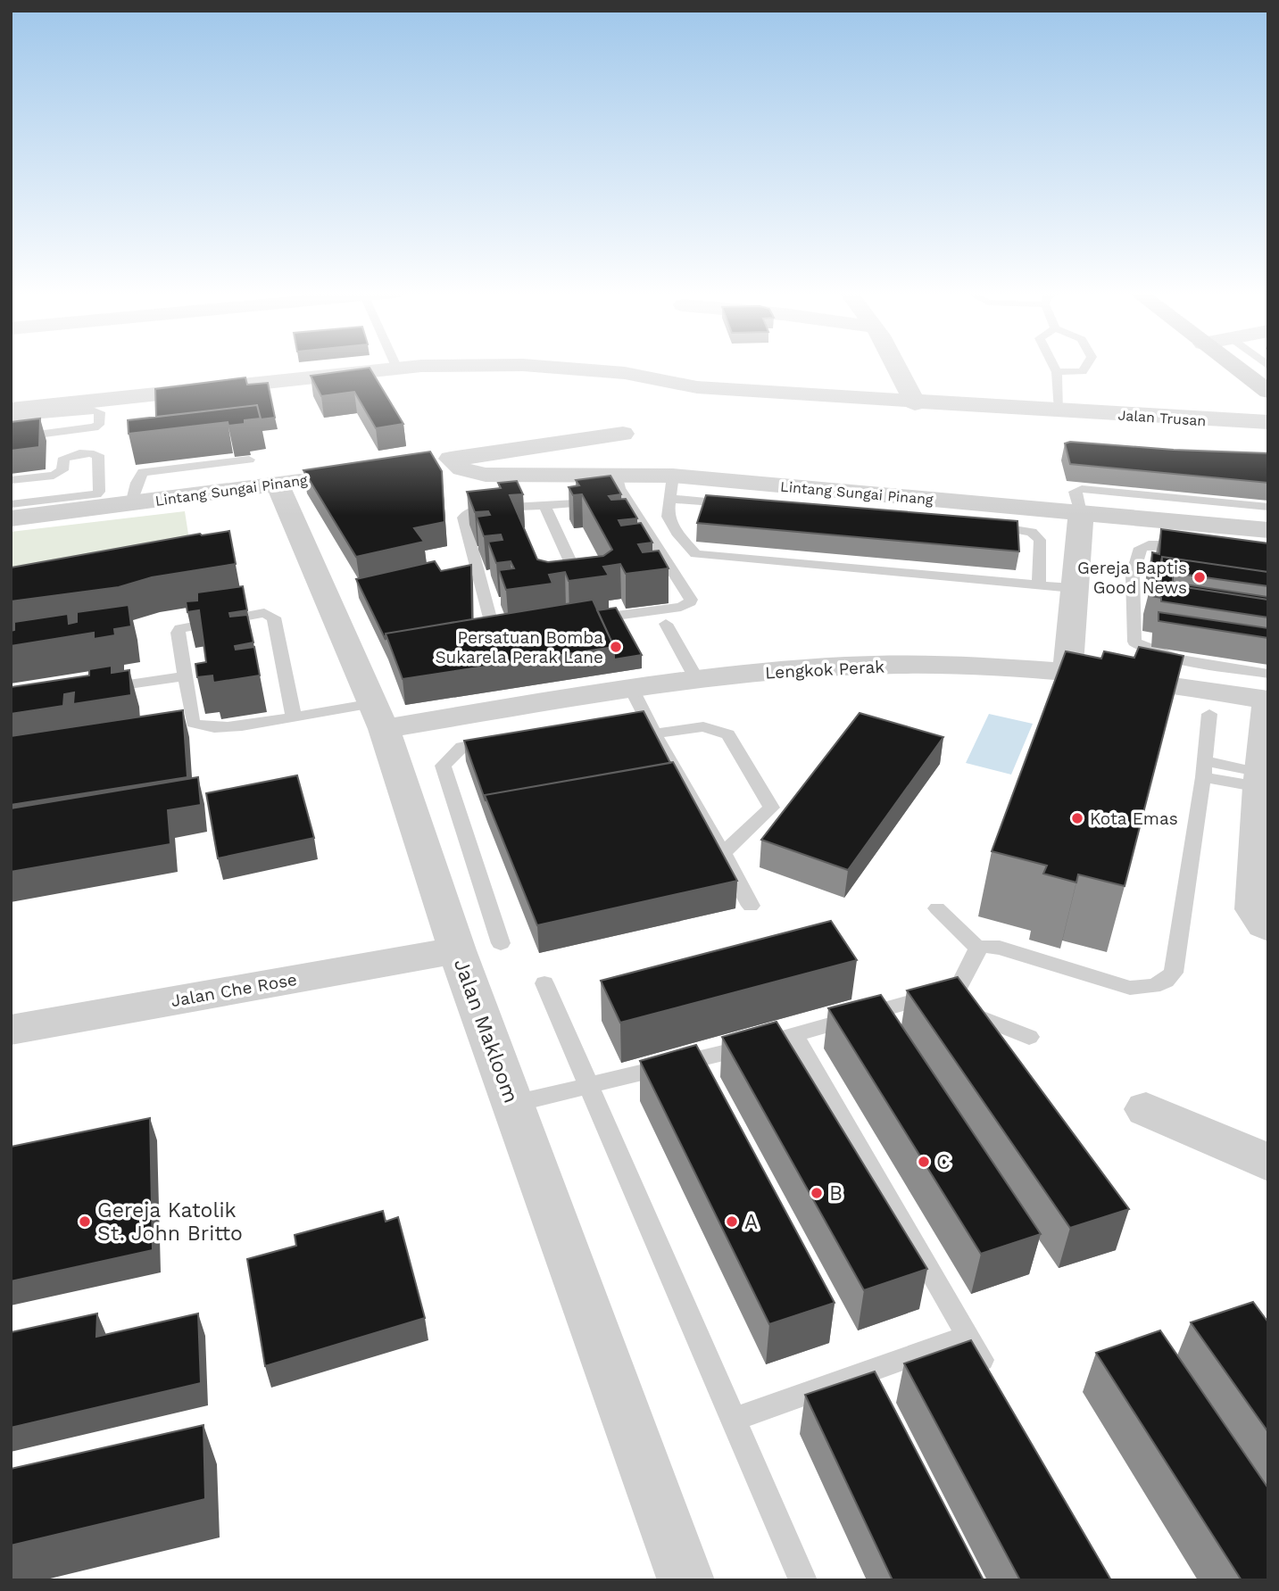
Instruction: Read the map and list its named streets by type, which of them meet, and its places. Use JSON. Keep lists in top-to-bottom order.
{
  "streets": {
    "street": [
      "Jalan Trusan",
      "Lintang Sungai Pinang",
      "Lengkok Perak",
      "Jalan Che Rose",
      "Jalan Makloom"
    ]
  },
  "crossings": [
    ["Lintang Sungai Pinang", "Jalan Makloom"],
    ["Lengkok Perak", "Jalan Makloom"],
    ["Jalan Che Rose", "Jalan Makloom"]
  ],
  "places": [
    "Gereja Baptis Good News",
    "Persatuan Bomba Sukarela Perak Lane",
    "Kota Emas",
    "C",
    "B",
    "Gereja Katolik St. John Britto",
    "A"
  ]
}
